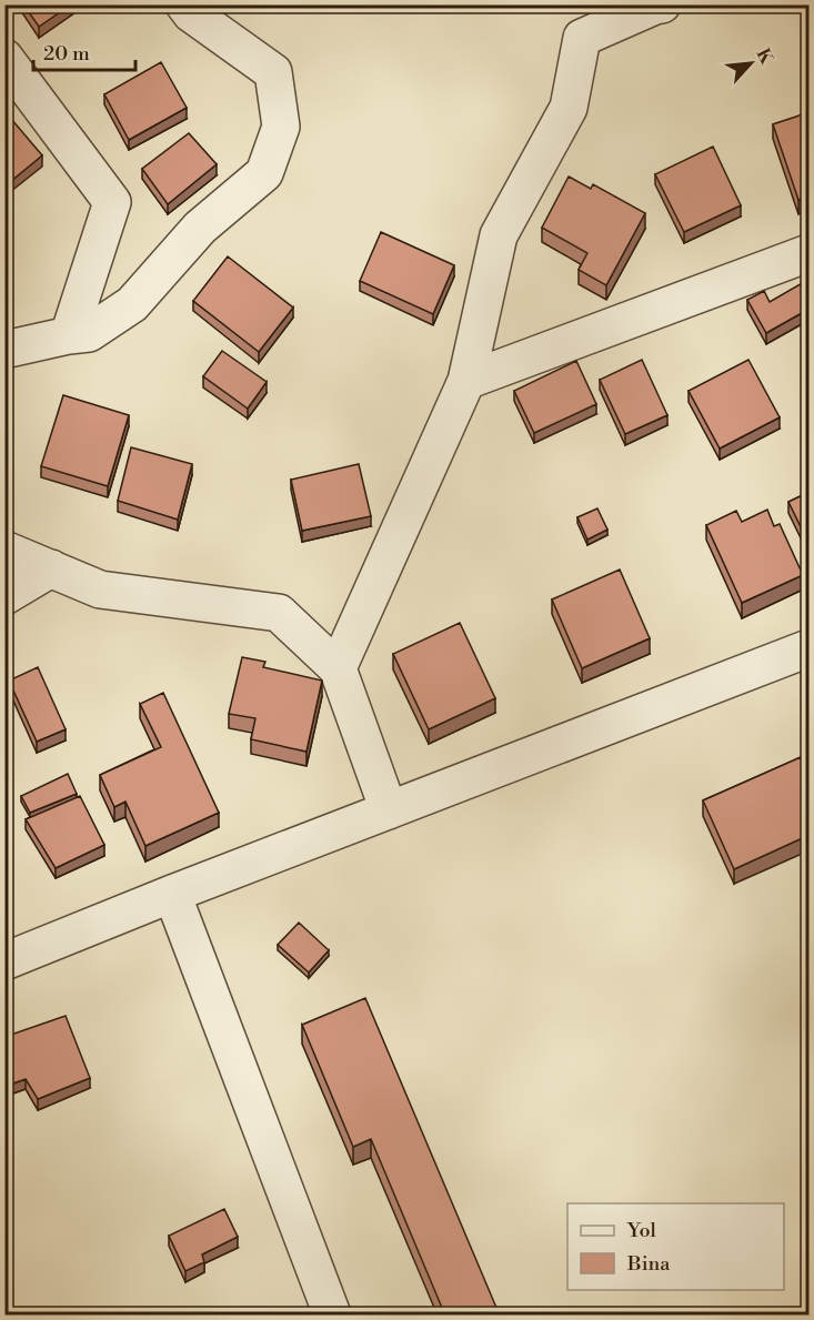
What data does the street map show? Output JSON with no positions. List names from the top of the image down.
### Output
{
  "legend": ["Yol", "Bina"],
  "scale_bar": "20 m",
  "north": "top right"
}
